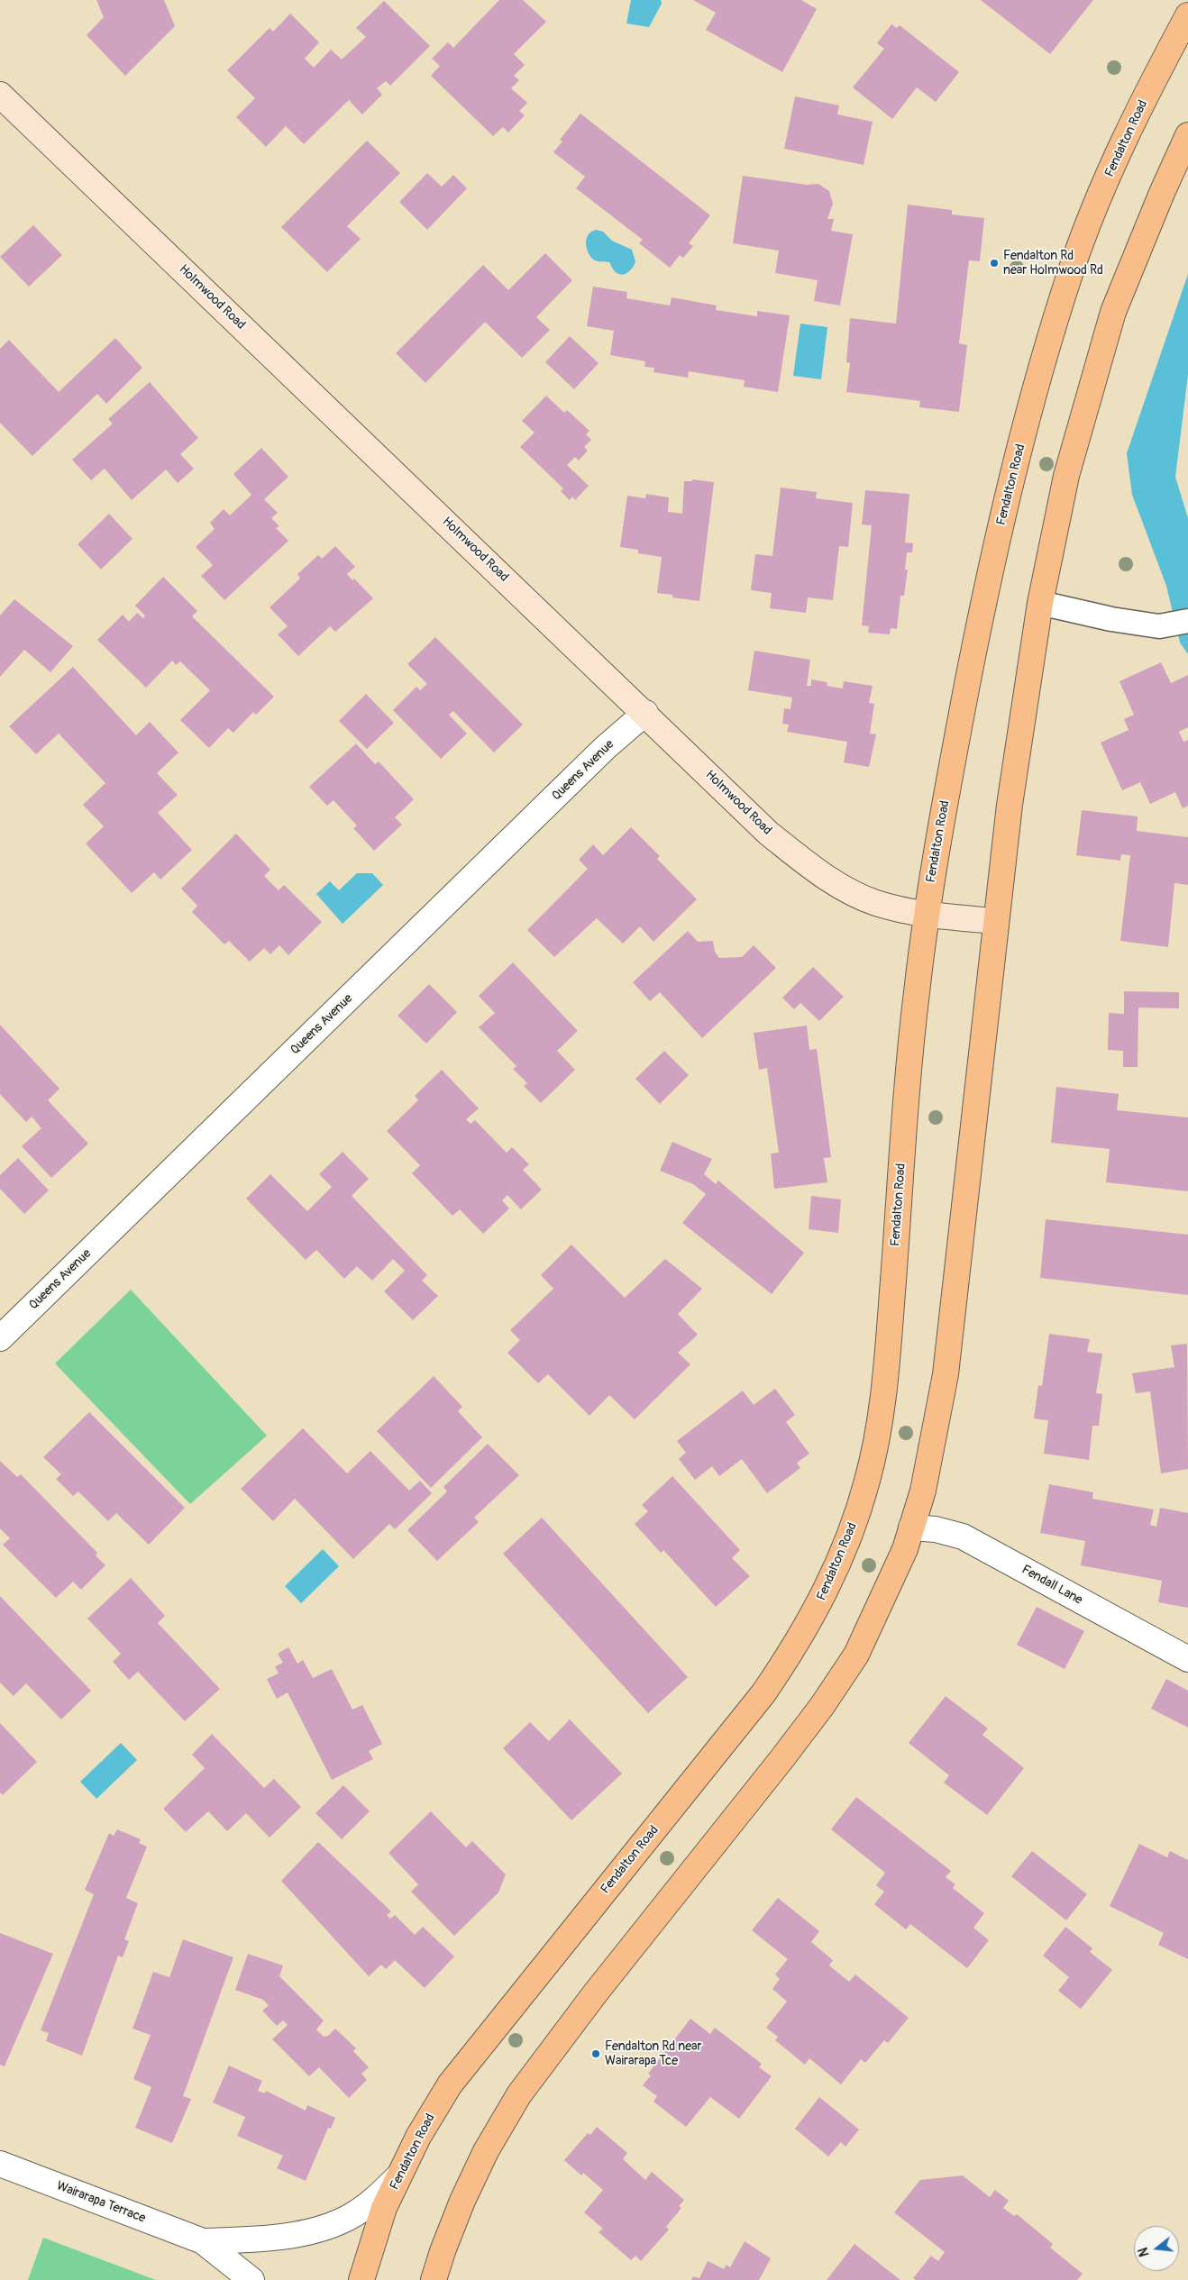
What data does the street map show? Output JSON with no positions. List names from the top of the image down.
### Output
{
  "streets": {
    "main road": ["Fendalton Road"],
    "street": [
      "Holmwood Road",
      "Queens Avenue",
      "Fendall Lane",
      "Wairarapa Terrace"
    ]
  },
  "crossings": [
    ["Fendalton Road", "Holmwood Road"],
    ["Fendalton Road", "Wairarapa Terrace"],
    ["Holmwood Road", "Queens Avenue"]
  ],
  "places": ["Fendalton Rd near Holmwood Rd", "Fendalton Rd near Wairarapa Tce"],
  "north": "left"
}
